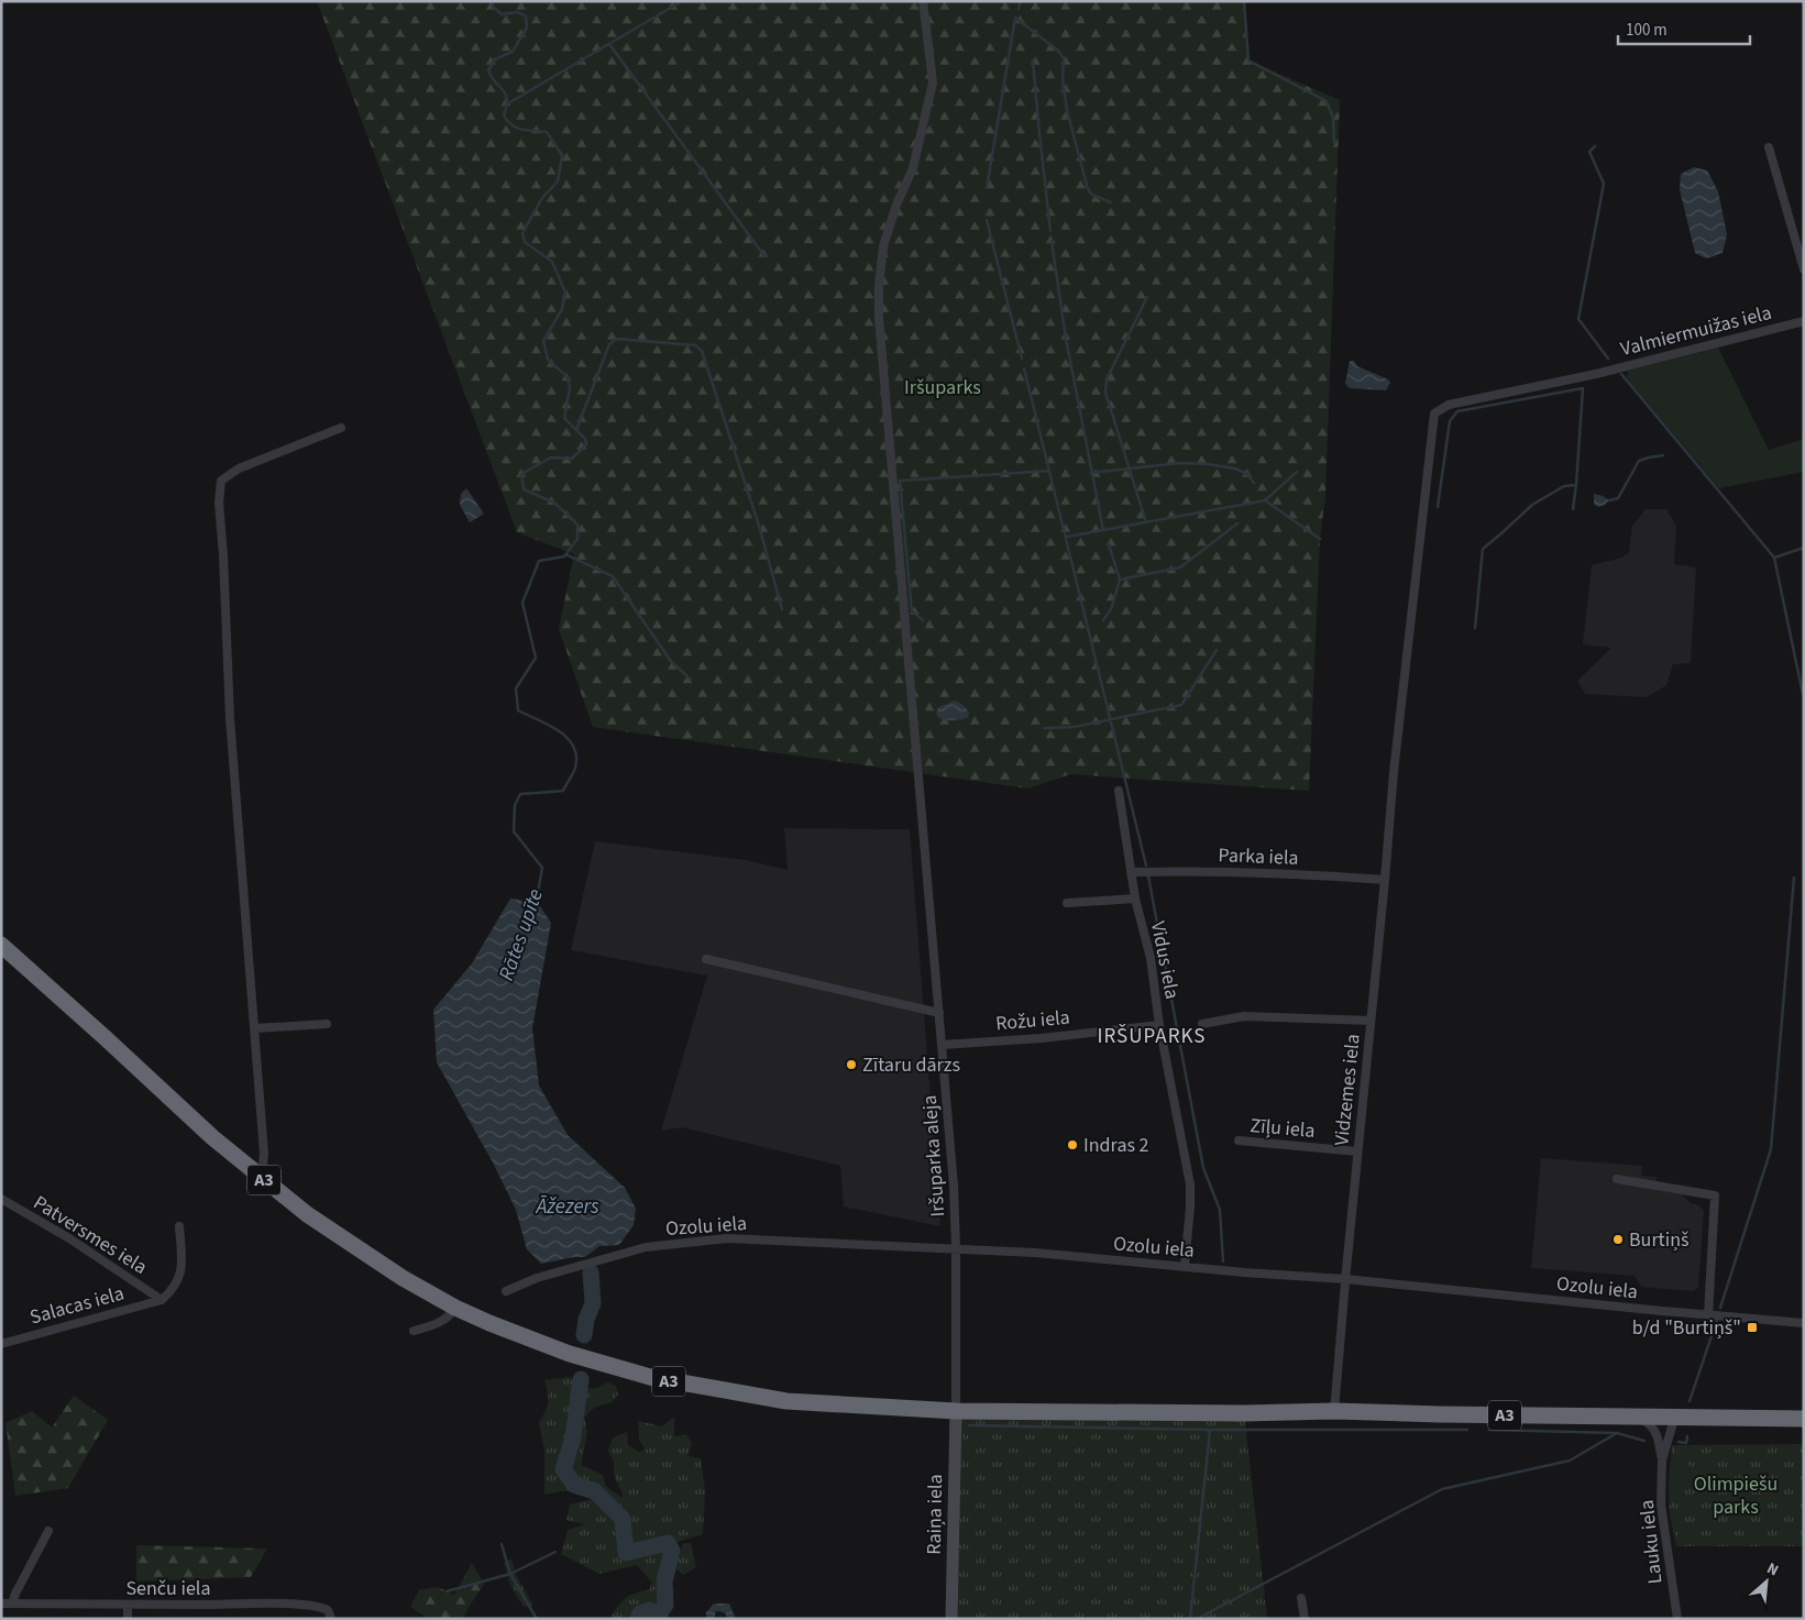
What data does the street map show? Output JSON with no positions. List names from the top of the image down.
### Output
{
  "streets": {
    "highway": ["A3"],
    "street": [
      "Valmiermuižas iela",
      "Parka iela",
      "Vidus iela",
      "Rožu iela",
      "Vidzemes iela",
      "Zīļu iela",
      "Iršuparka aleja",
      "Ozolu iela",
      "Patversmes iela",
      "Salacas iela",
      "Raiņa iela",
      "Lauku iela",
      "Senču iela"
    ]
  },
  "crossings": [
    ["Valmiermuižas iela", "Vidzemes iela"],
    ["Parka iela", "Vidus iela"],
    ["Parka iela", "Vidzemes iela"],
    ["Vidus iela", "Rožu iela"],
    ["Vidus iela", "Ozolu iela"],
    ["Rožu iela", "Iršuparka aleja"],
    ["Vidzemes iela", "Zīļu iela"],
    ["Vidzemes iela", "A3"],
    ["Vidzemes iela", "Ozolu iela"],
    ["Iršuparka aleja", "A3"],
    ["Iršuparka aleja", "Ozolu iela"],
    ["Iršuparka aleja", "Raiņa iela"],
    ["A3", "Raiņa iela"],
    ["Patversmes iela", "Salacas iela"]
  ],
  "districts": ["IRŠUPARKS"],
  "water": ["Rātes upīte", "Āžezers"],
  "parks": ["Iršuparks", "Olimpiešu parks"],
  "places": {
    "other": ["Zītaru dārzs", "Indras 2", "Burtiņš"],
    "transit": ["b/d \"Burtiņš\""]
  },
  "scale_bar": "100 m",
  "north": "top right"
}
